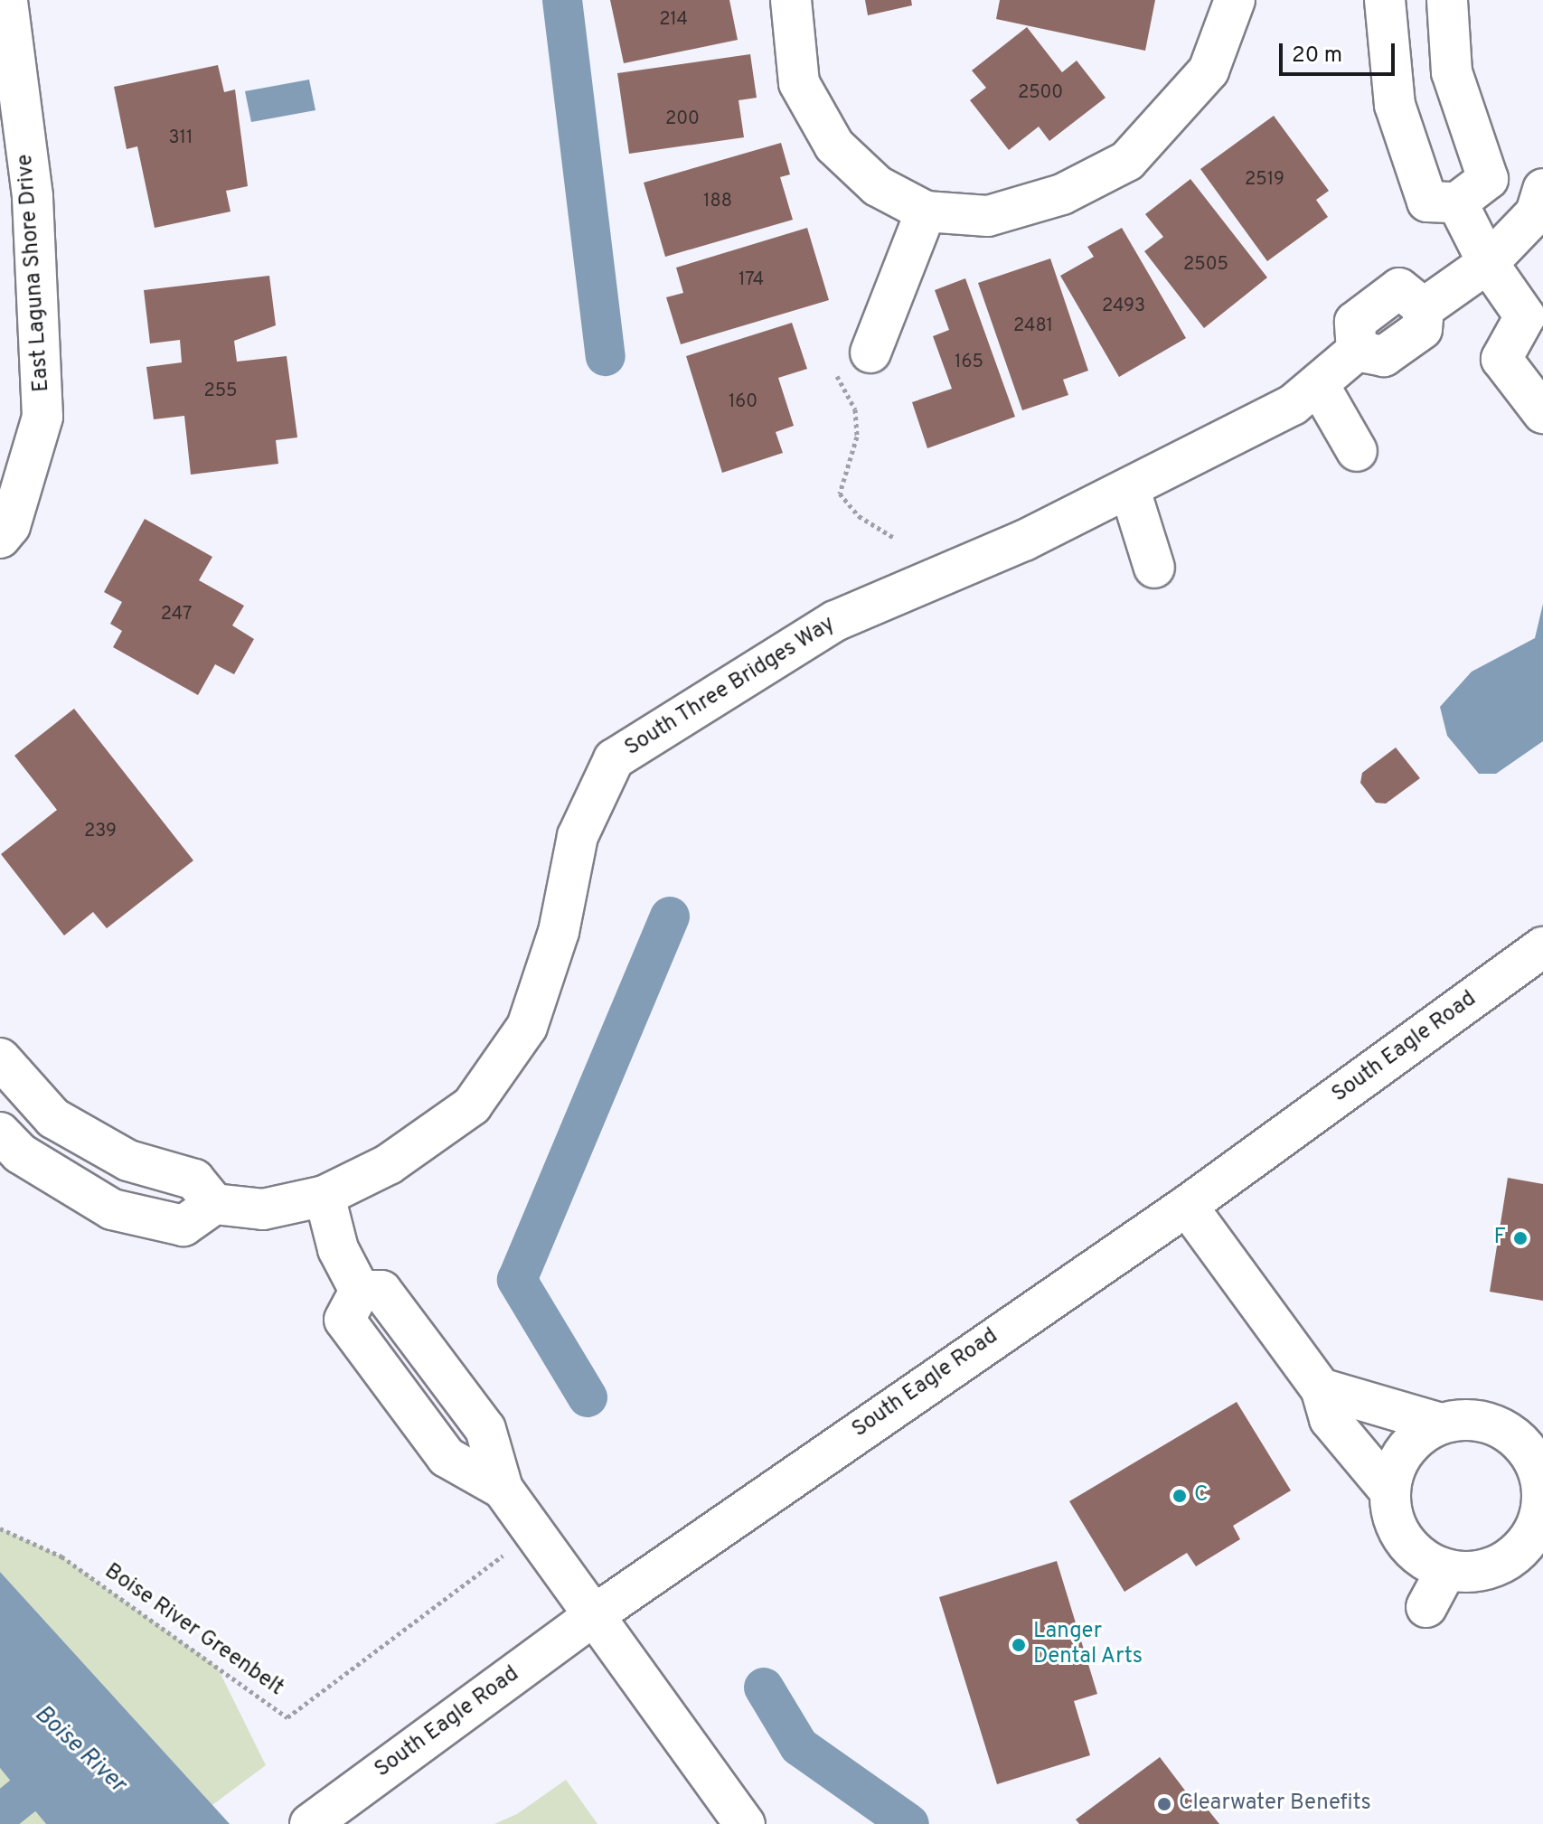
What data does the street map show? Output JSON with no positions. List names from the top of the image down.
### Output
{
  "streets": {
    "main road": ["East Laguna Shore Drive", "South Three Bridges Way", "South Eagle Road"],
    "path": ["Boise River Greenbelt"]
  },
  "water": ["Boise River"],
  "places": [
    "F",
    "C",
    "Langer Dental Arts",
    "Clearwater Benefits"
  ],
  "house_numbers": [
    "214",
    "2500",
    "200",
    "311",
    "2519",
    "188",
    "2505",
    "174",
    "2493",
    "2481",
    "165",
    "255",
    "160",
    "247",
    "239"
  ],
  "scale_bar": "20 m"
}
